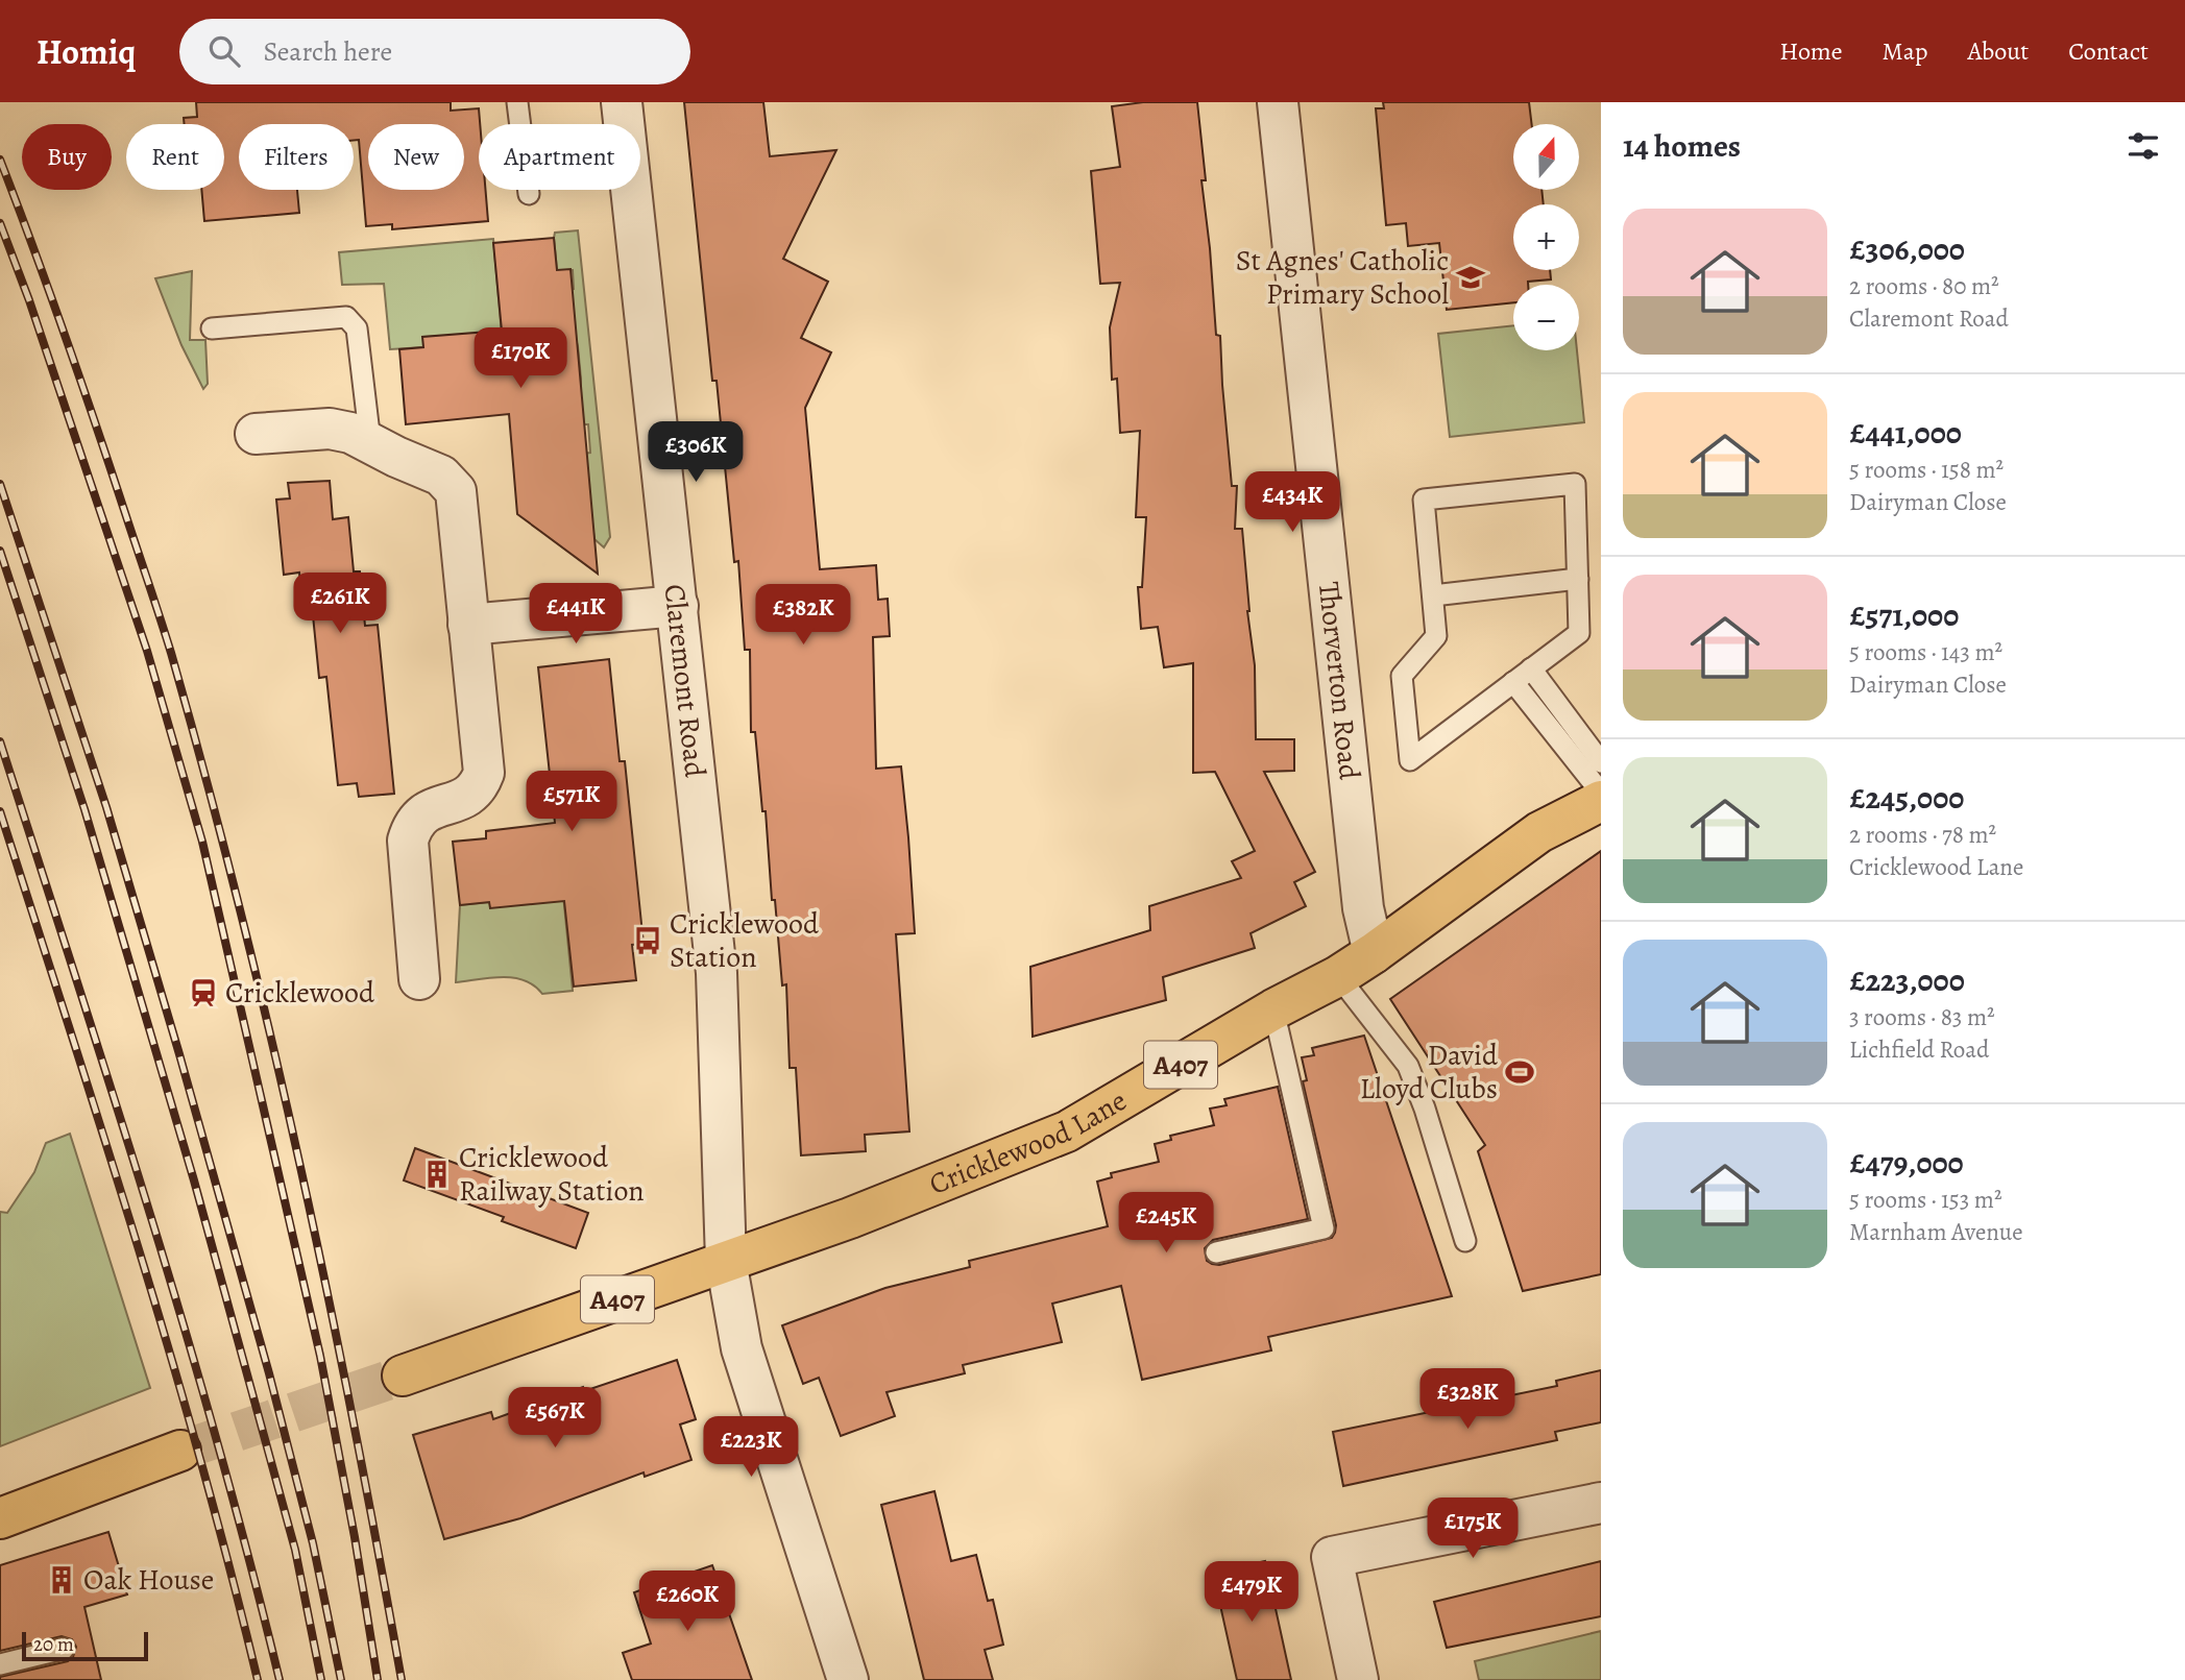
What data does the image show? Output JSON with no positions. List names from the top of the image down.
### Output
{
  "streets": {
    "main road": ["A407", "Cricklewood Lane"],
    "street": ["Claremont Road", "Thorverton Road"]
  },
  "crossings": [
    ["Claremont Road", "Cricklewood Lane"],
    ["Thorverton Road", "Cricklewood Lane"]
  ],
  "places": {
    "school or university": ["St Agnes' Catholic Primary School"],
    "bus stop": ["Cricklewood Station"],
    "station": ["Cricklewood"],
    "sports": ["David Lloyd Clubs"],
    "building": ["Cricklewood Railway Station", "Oak House"]
  },
  "scale_bar": "20 m",
  "north": "top",
  "page": {
    "header": "Homiq",
    "search": "Search here",
    "nav": [
      "Home",
      "Map",
      "About",
      "Contact"
    ],
    "heading": "14 homes",
    "map_buttons": ["+", "−"],
    "chip": [
      "Buy",
      "Rent",
      "Filters",
      "New",
      "Apartment"
    ],
    "list": [
      {
        "name": "£306,000",
        "note": "2 rooms · 80 m² · Claremont Road"
      },
      {
        "name": "£441,000",
        "note": "5 rooms · 158 m² · Dairyman Close"
      },
      {
        "name": "£571,000",
        "note": "5 rooms · 143 m² · Dairyman Close"
      },
      {
        "name": "£245,000",
        "note": "2 rooms · 78 m² · Cricklewood Lane"
      },
      {
        "name": "£223,000",
        "note": "3 rooms · 83 m² · Lichfield Road"
      },
      {
        "name": "£479,000",
        "note": "5 rooms · 153 m² · Marnham Avenue"
      }
    ],
    "price": [
      "£170K",
      "£306K",
      "£434K",
      "£261K",
      "£441K",
      "£382K",
      "£571K",
      "£245K",
      "£328K",
      "£567K",
      "£223K",
      "£175K",
      "£479K",
      "£260K"
    ],
    "scale": "20 m"
  }
}
